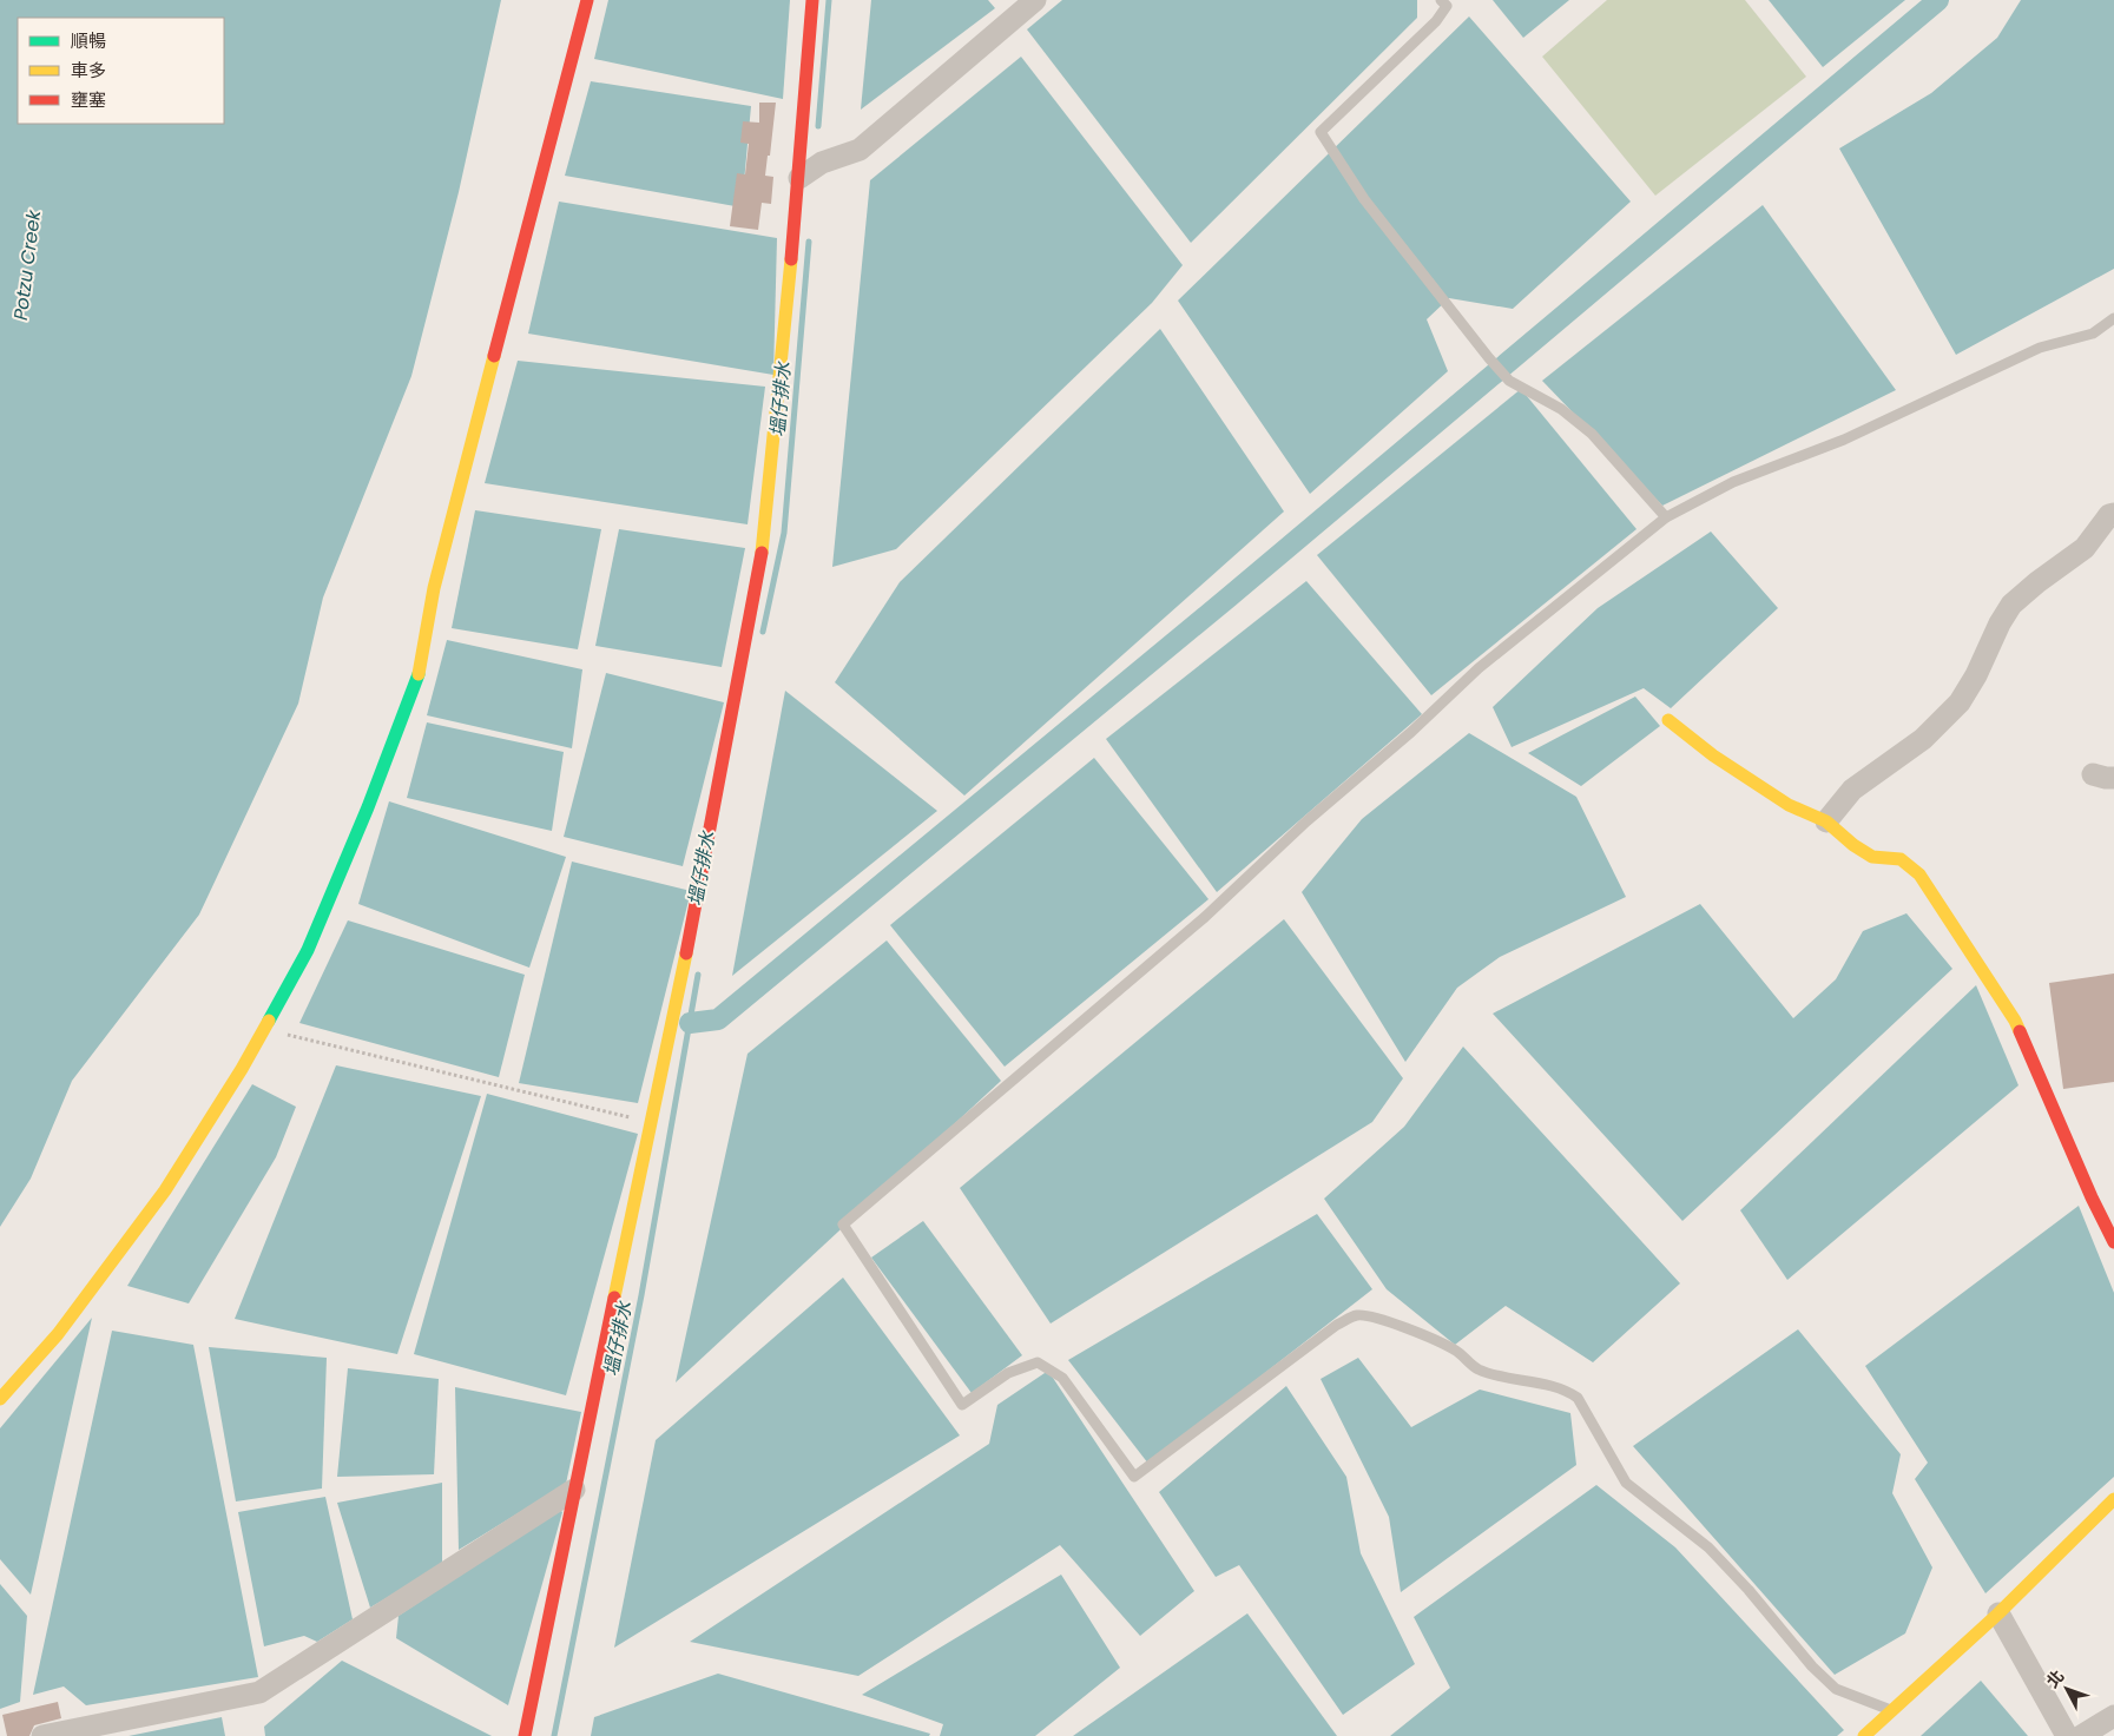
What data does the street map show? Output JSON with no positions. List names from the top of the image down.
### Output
{
  "water": ["Potzu Creek", "塭仔排水"],
  "legend": ["順暢", "車多", "壅塞"],
  "north": "top left"
}
